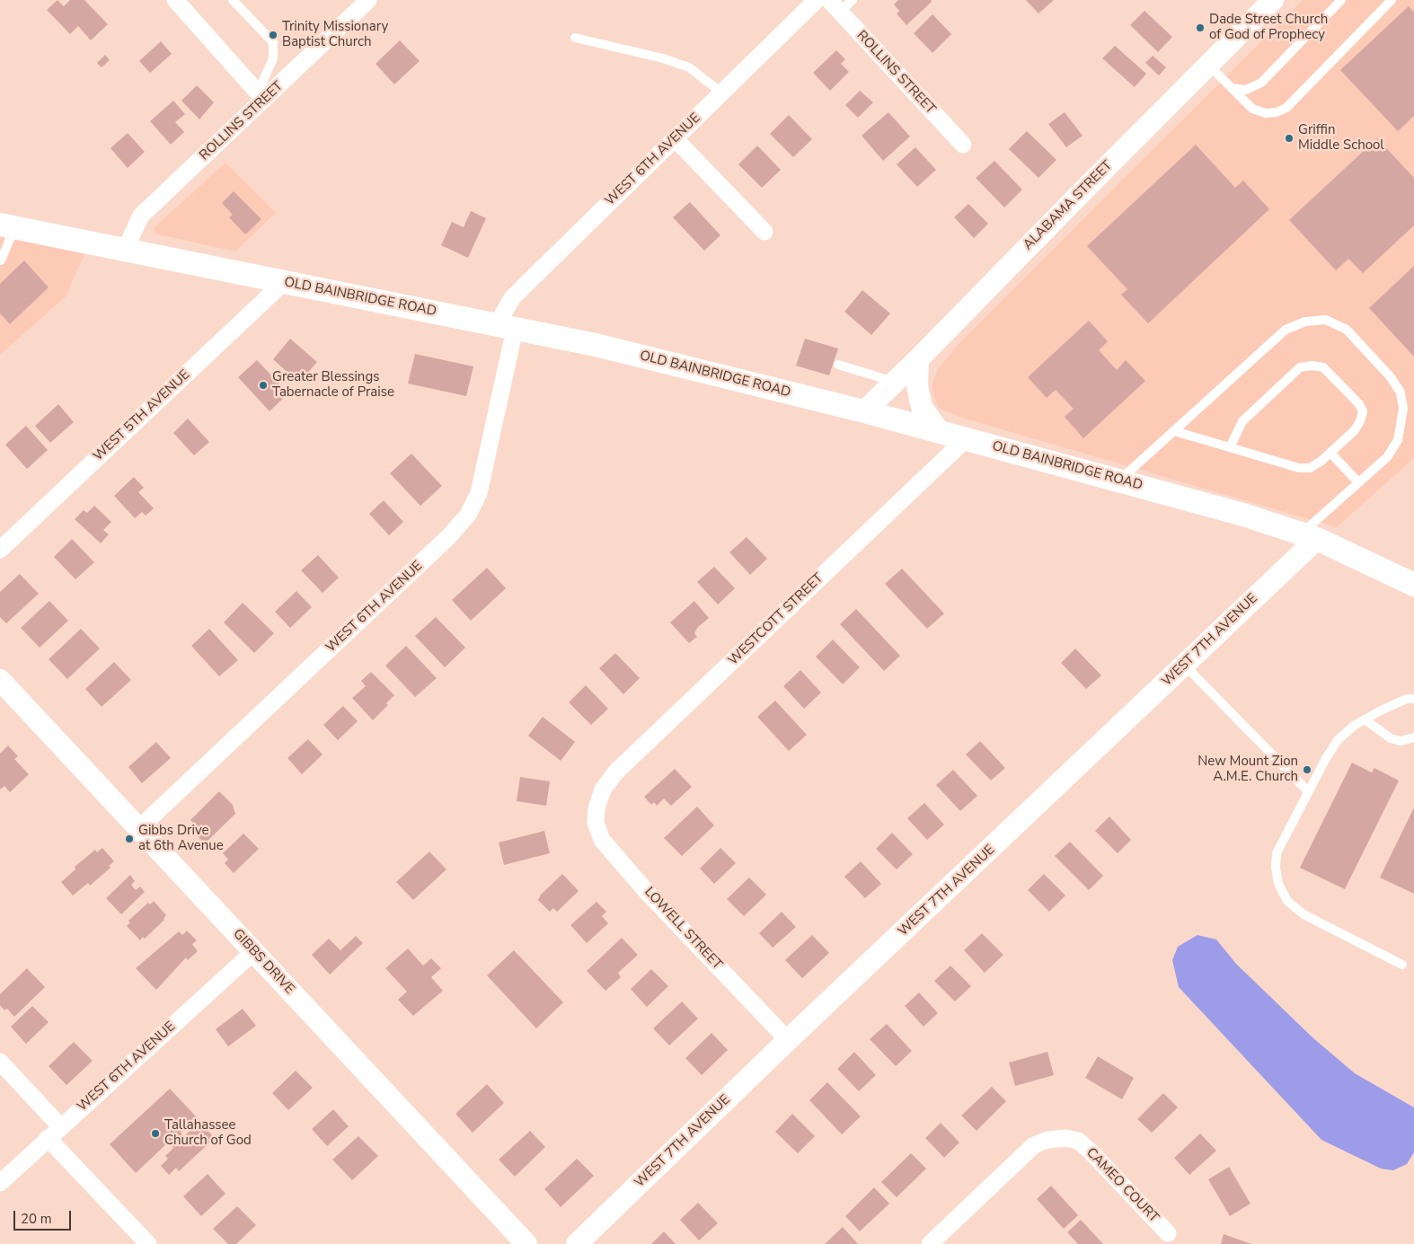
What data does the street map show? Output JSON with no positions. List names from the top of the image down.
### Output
{
  "streets": {
    "main road": ["OLD BAINBRIDGE ROAD"],
    "street": [
      "ROLLINS STREET",
      "WEST 6TH AVENUE",
      "ALABAMA STREET",
      "WEST 5TH AVENUE",
      "WESTCOTT STREET",
      "WEST 7TH AVENUE",
      "LOWELL STREET",
      "GIBBS DRIVE",
      "CAMEO COURT"
    ]
  },
  "crossings": [
    ["ROLLINS STREET", "OLD BAINBRIDGE ROAD"],
    ["WEST 6TH AVENUE", "OLD BAINBRIDGE ROAD"],
    ["WEST 6TH AVENUE", "GIBBS DRIVE"],
    ["ALABAMA STREET", "OLD BAINBRIDGE ROAD"],
    ["OLD BAINBRIDGE ROAD", "WEST 5TH AVENUE"],
    ["OLD BAINBRIDGE ROAD", "WESTCOTT STREET"],
    ["OLD BAINBRIDGE ROAD", "WEST 7TH AVENUE"],
    ["WESTCOTT STREET", "LOWELL STREET"],
    ["WEST 7TH AVENUE", "LOWELL STREET"]
  ],
  "places": [
    "Dade Street Church of God of Prophecy",
    "Trinity Missionary Baptist Church",
    "Griffin Middle School",
    "Greater Blessings Tabernacle of Praise",
    "New Mount Zion A.M.E. Church",
    "Gibbs Drive at 6th Avenue",
    "Tallahassee Church of God"
  ],
  "scale_bar": "20 m"
}
